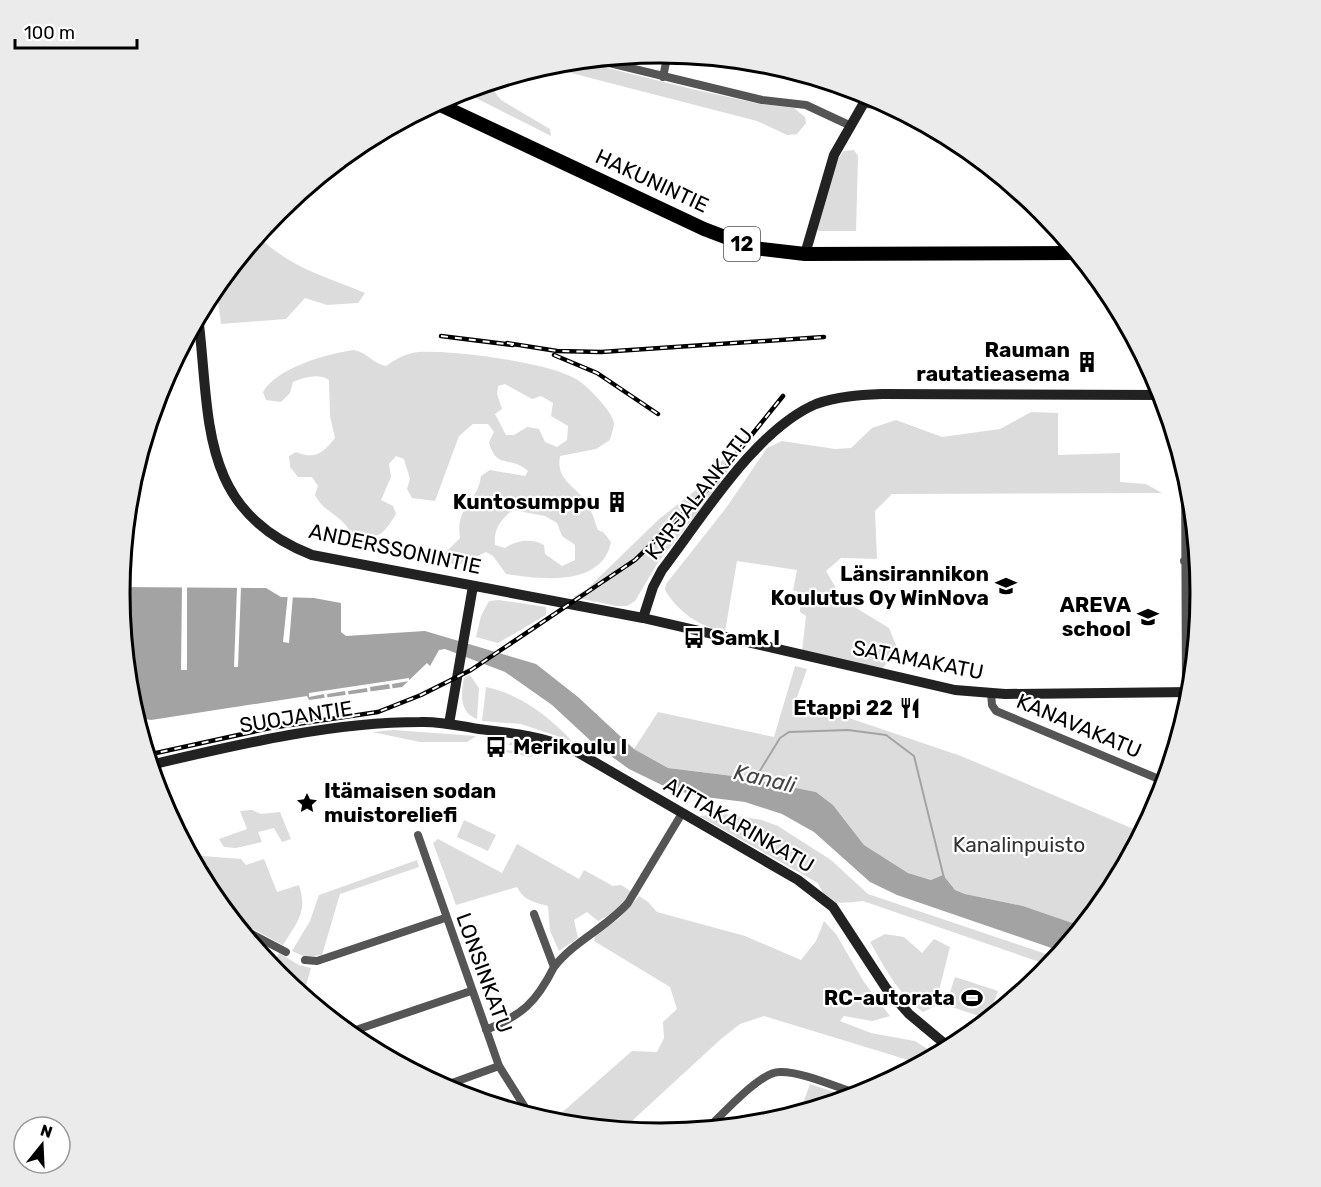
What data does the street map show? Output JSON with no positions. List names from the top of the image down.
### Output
{
  "streets": {
    "highway": ["HAKUNINTIE", "12"],
    "main road": [
      "KARJALANKATU",
      "ANDERSSONINTIE",
      "SATAMAKATU",
      "SUOJANTIE",
      "AITTAKARINKATU"
    ],
    "street": ["KANAVAKATU", "LONSINKATU"]
  },
  "crossings": [
    ["KARJALANKATU", "ANDERSSONINTIE"],
    ["KARJALANKATU", "SATAMAKATU"],
    ["ANDERSSONINTIE", "SATAMAKATU"],
    ["SATAMAKATU", "KANAVAKATU"],
    ["SUOJANTIE", "AITTAKARINKATU"]
  ],
  "water": ["Kanali"],
  "parks": ["Kanalinpuisto"],
  "places": {
    "building": ["Rauman rautatieasema", "Kuntosumppu"],
    "school or university": ["Länsirannikon Koulutus Oy WinNova", "AREVA school"],
    "bus stop": ["Samk I", "Merikoulu I"],
    "restaurant": ["Etappi 22"],
    "place": ["Itämaisen sodan muistoreliefi"],
    "sports": ["RC-autorata"]
  },
  "scale_bar": "100 m",
  "north": "top"
}
